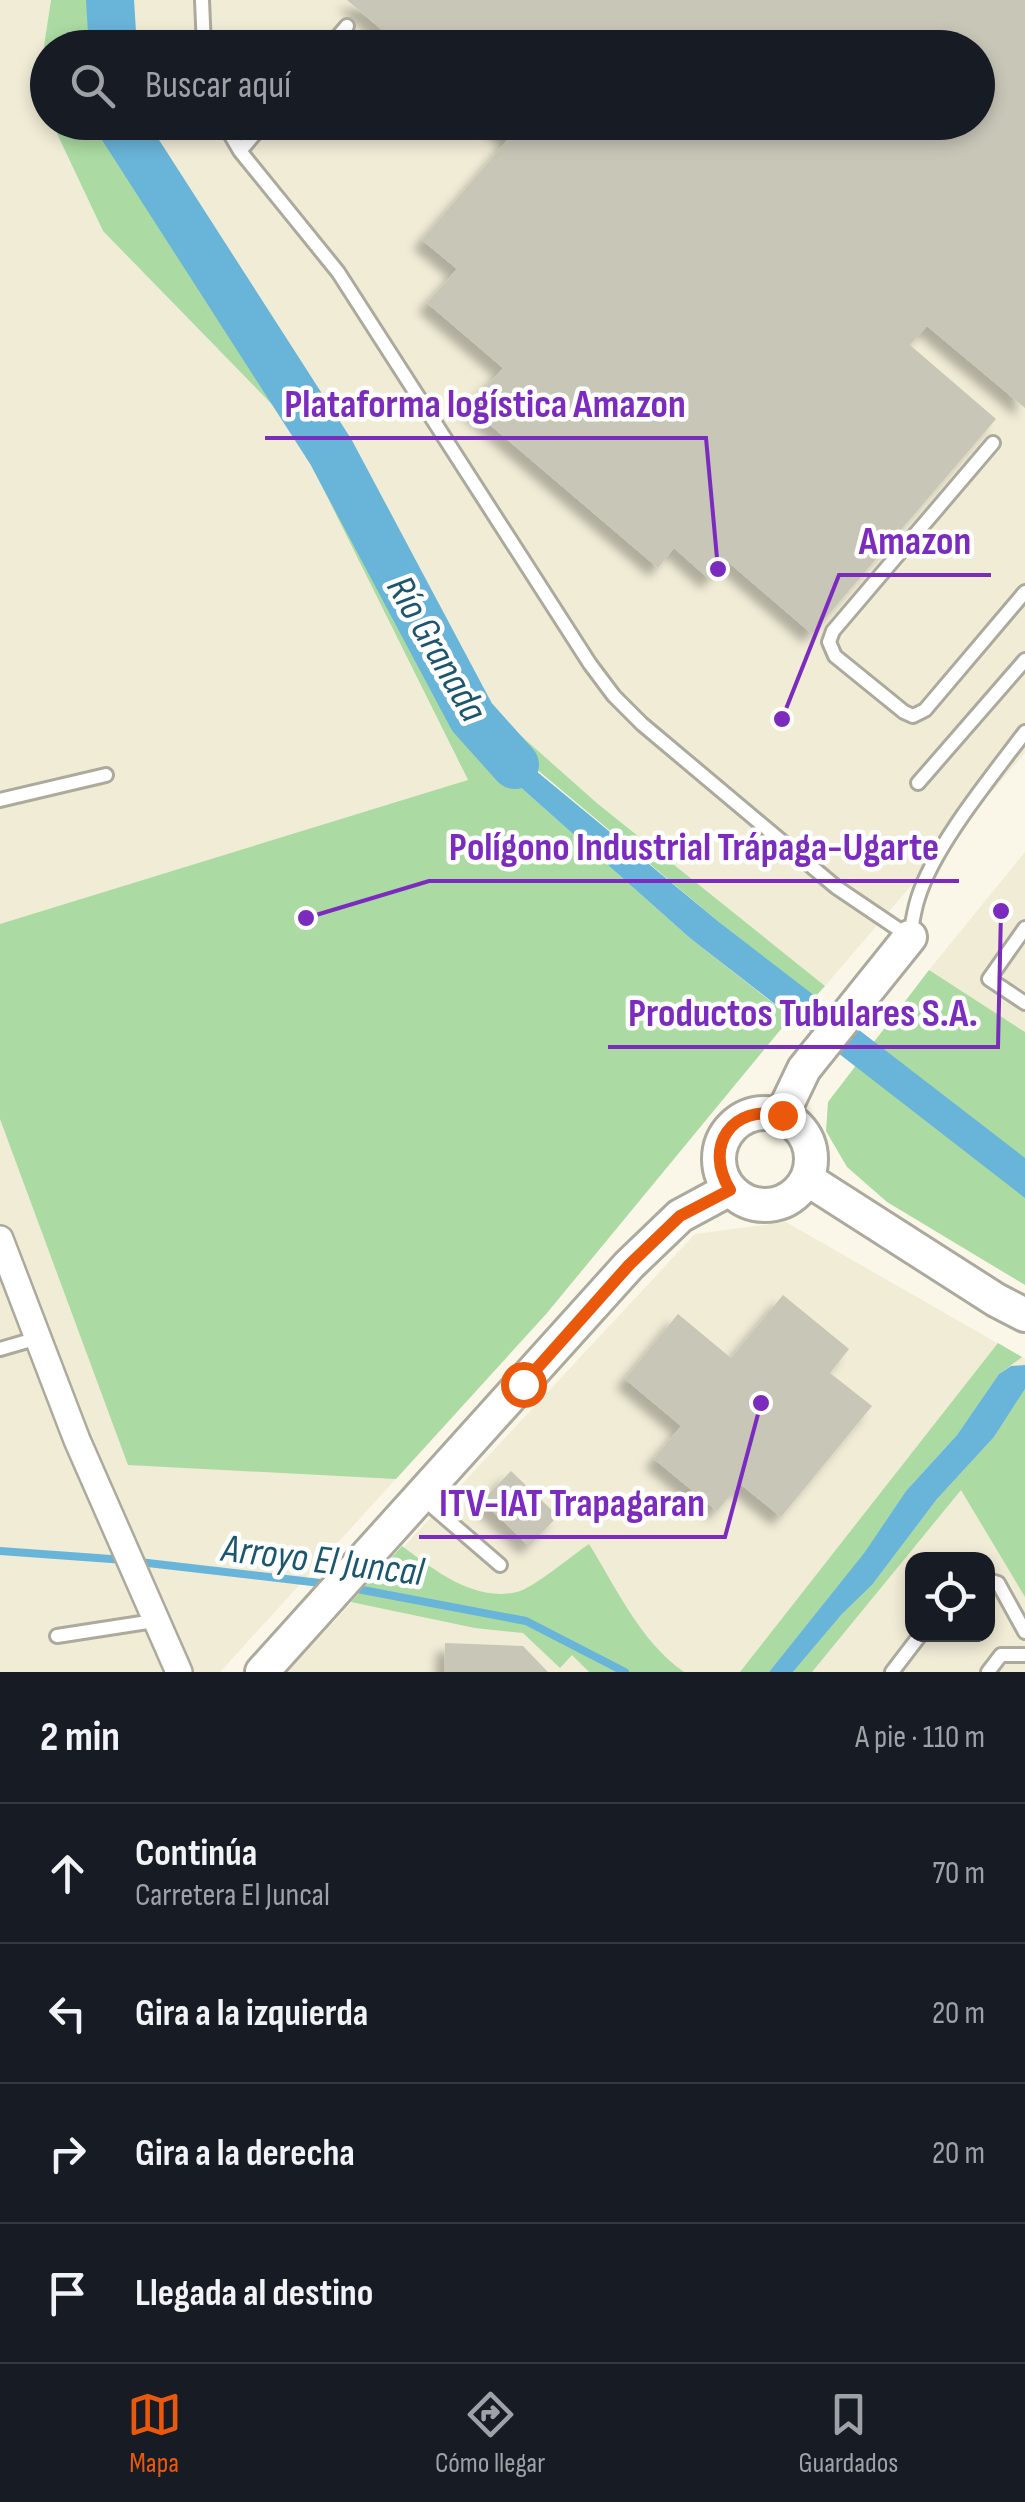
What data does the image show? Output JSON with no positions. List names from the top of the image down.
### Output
{
  "water": ["Río Granada", "Arroyo El Juncal"],
  "places": [
    "Plataforma logística Amazon",
    "Amazon",
    "Productos Tubulares S.A.",
    "Polígono Industrial Trápaga-Ugarte",
    "ITV-IAT Trapagaran"
  ],
  "page": {
    "search": "Buscar aquí",
    "heading": ["2 min", "A pie · 110 m"],
    "list": [
      ["Continúa", "Carretera El Juncal", "70 m"],
      ["Gira a la izquierda", "20 m"],
      ["Gira a la derecha", "20 m"],
      "Llegada al destino"
    ],
    "nav": ["Mapa", "Cómo llegar", "Guardados"]
  }
}
